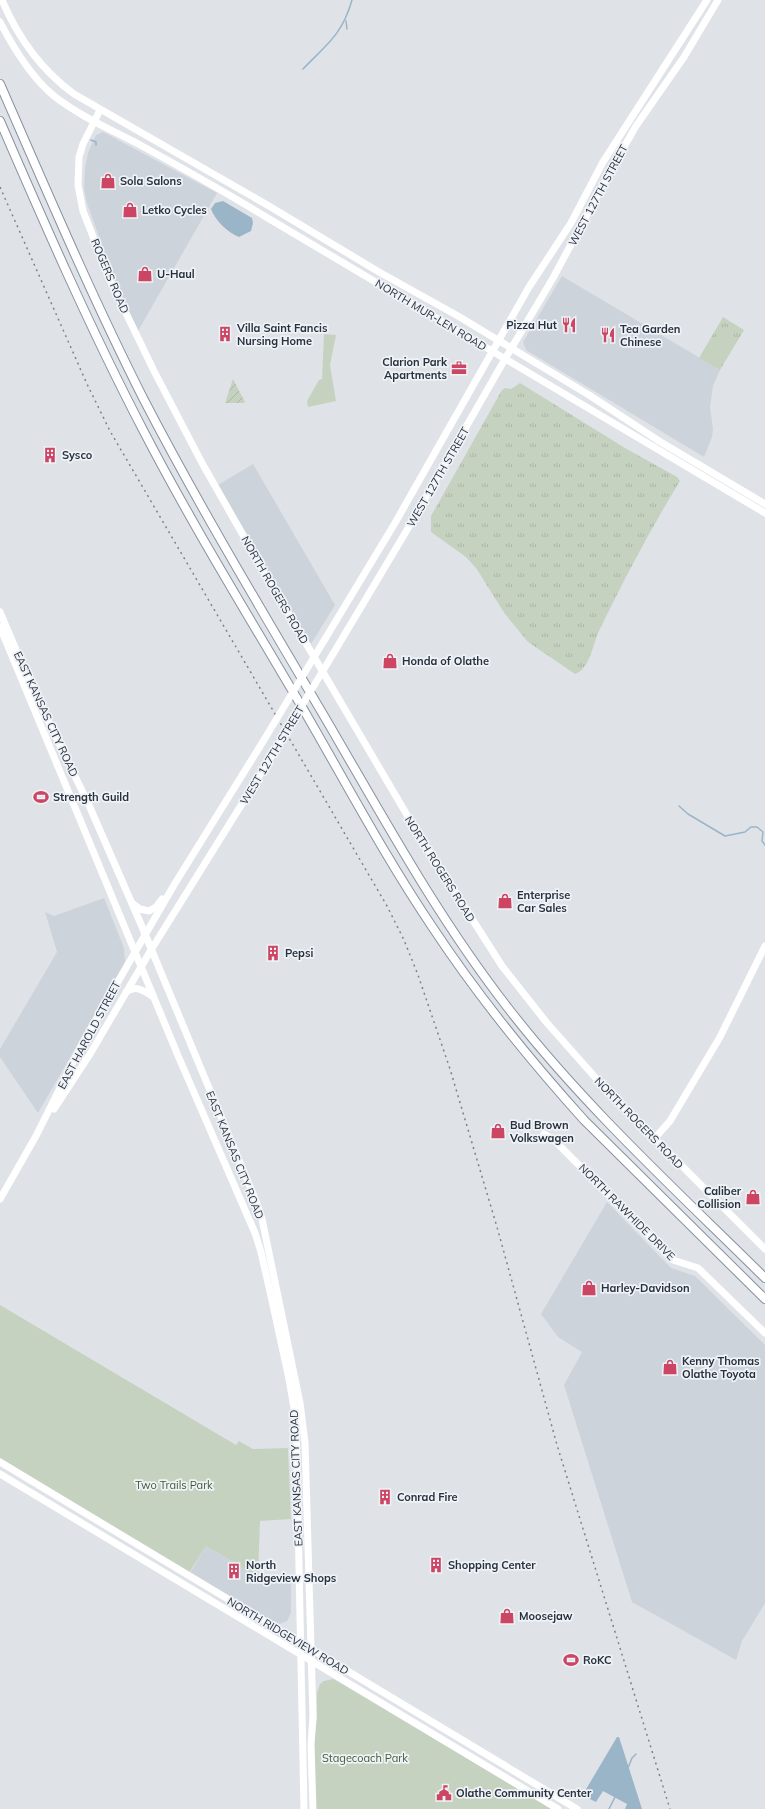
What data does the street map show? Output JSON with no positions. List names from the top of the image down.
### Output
{
  "streets": {
    "main road": [
      "WEST 127TH STREET",
      "ROGERS ROAD",
      "NORTH MUR-LEN ROAD",
      "NORTH ROGERS ROAD",
      "EAST KANSAS CITY ROAD",
      "EAST HAROLD STREET",
      "NORTH RAWHIDE DRIVE",
      "NORTH RIDGEVIEW ROAD"
    ]
  },
  "crossings": [
    ["WEST 127TH STREET", "NORTH MUR-LEN ROAD"],
    ["WEST 127TH STREET", "EAST KANSAS CITY ROAD"],
    ["WEST 127TH STREET", "EAST HAROLD STREET"],
    ["ROGERS ROAD", "NORTH MUR-LEN ROAD"],
    ["ROGERS ROAD", "NORTH ROGERS ROAD"],
    ["EAST KANSAS CITY ROAD", "EAST HAROLD STREET"],
    ["EAST KANSAS CITY ROAD", "NORTH RIDGEVIEW ROAD"]
  ],
  "parks": ["Two Trails Park", "Stagecoach Park"],
  "places": {
    "shop": [
      "Sola Salons",
      "Letko Cycles",
      "U-Haul",
      "Honda of Olathe",
      "Enterprise Car Sales",
      "Bud Brown Volkswagen",
      "Caliber Collision",
      "Harley-Davidson",
      "Kenny Thomas Olathe Toyota",
      "Moosejaw"
    ],
    "restaurant": ["Pizza Hut", "Tea Garden Chinese"],
    "building": [
      "Villa Saint Fancis Nursing Home",
      "Sysco",
      "Pepsi",
      "Conrad Fire",
      "Shopping Center",
      "North Ridgeview Shops"
    ],
    "office": ["Clarion Park Apartments"],
    "sports": ["Strength Guild", "RoKC"],
    "public building": ["Olathe Community Center"]
  }
}
